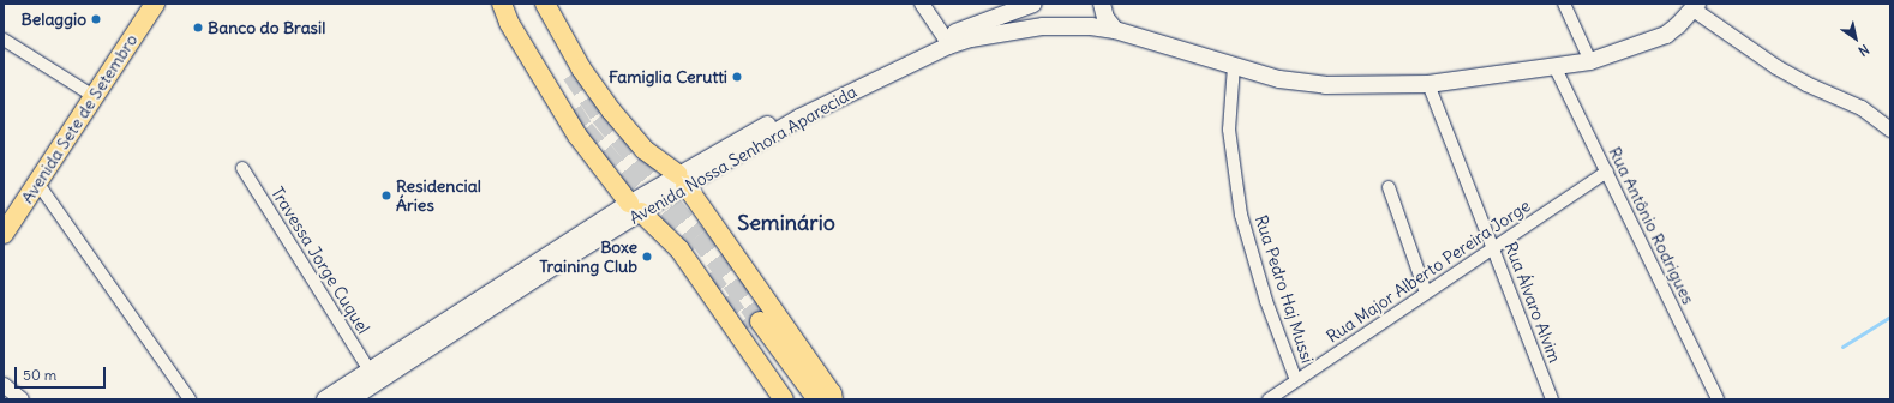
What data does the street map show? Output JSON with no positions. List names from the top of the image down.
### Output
{
  "streets": {
    "main road": ["Avenida Sete de Setembro", "Avenida Nossa Senhora Aparecida"],
    "street": [
      "Rua Antônio Rodrigues",
      "Travessa Jorge Cuquel",
      "Rua Major Alberto Pereira Jorge",
      "Rua Pedro Haj Mussi",
      "Rua Álvaro Alvim"
    ]
  },
  "crossings": [
    ["Avenida Nossa Senhora Aparecida", "Rua Antônio Rodrigues"],
    ["Avenida Nossa Senhora Aparecida", "Travessa Jorge Cuquel"],
    ["Avenida Nossa Senhora Aparecida", "Rua Pedro Haj Mussi"],
    ["Avenida Nossa Senhora Aparecida", "Rua Álvaro Alvim"],
    ["Rua Antônio Rodrigues", "Rua Major Alberto Pereira Jorge"],
    ["Rua Major Alberto Pereira Jorge", "Rua Pedro Haj Mussi"],
    ["Rua Major Alberto Pereira Jorge", "Rua Álvaro Alvim"]
  ],
  "districts": ["Seminário"],
  "places": [
    "Belaggio",
    "Banco do Brasil",
    "Famiglia Cerutti",
    "Residencial Áries",
    "Boxe Training Club"
  ],
  "scale_bar": "50 m",
  "north": "bottom right"
}
